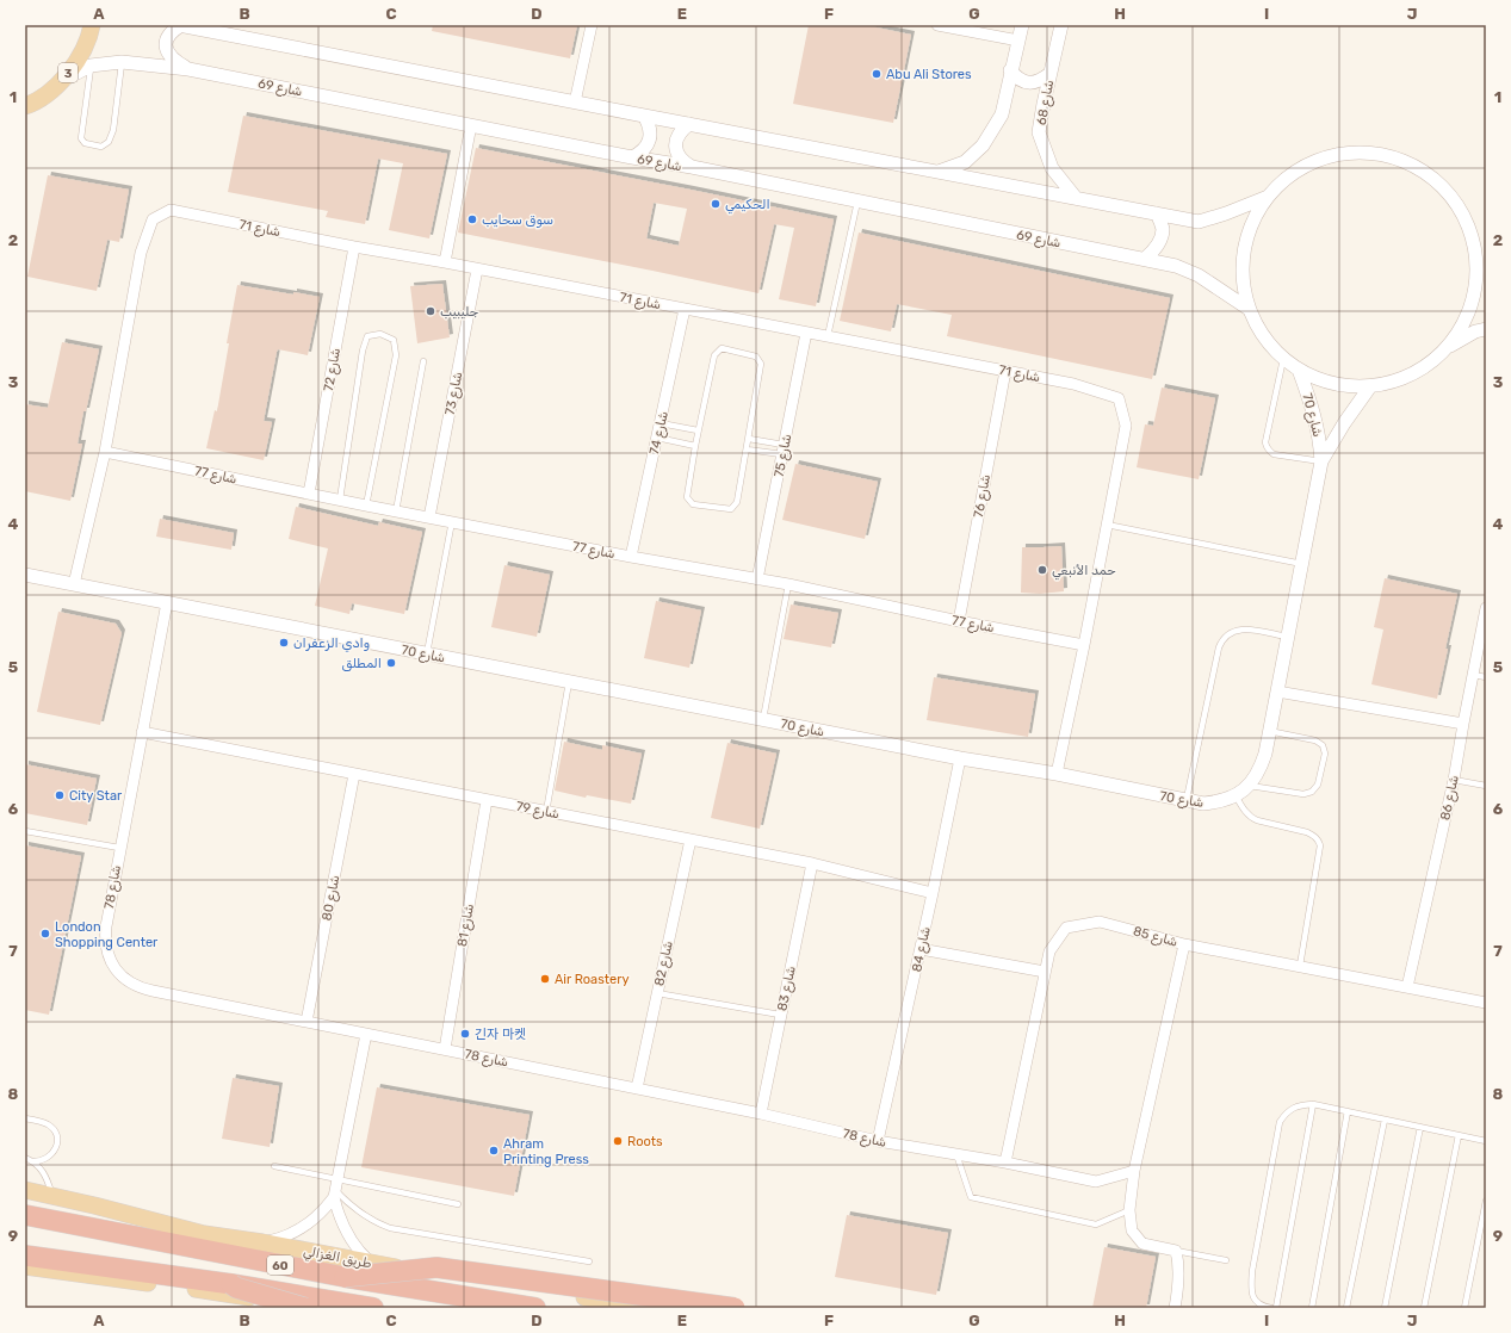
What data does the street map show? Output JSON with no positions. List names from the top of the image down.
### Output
{
  "streets": {
    "highway": ["طريق الغزالي", "60"],
    "main road": ["3"],
    "street": [
      "شارع 69",
      "شارع 68",
      "شارع 71",
      "شارع 72",
      "شارع 73",
      "شارع 70",
      "شارع 74",
      "شارع 75",
      "شارع 77",
      "شارع 76",
      "شارع 86",
      "شارع 79",
      "شارع 78",
      "شارع 80",
      "شارع 81",
      "شارع 85",
      "شارع 84",
      "شارع 82",
      "شارع 83"
    ]
  },
  "crossings": [
    ["3", "شارع 69"],
    ["شارع 71", "شارع 72"],
    ["شارع 71", "شارع 73"],
    ["شارع 71", "شارع 70"],
    ["شارع 71", "شارع 74"],
    ["شارع 71", "شارع 75"],
    ["شارع 71", "شارع 77"],
    ["شارع 71", "شارع 76"],
    ["شارع 72", "شارع 77"],
    ["شارع 73", "شارع 77"],
    ["شارع 70", "شارع 78"],
    ["شارع 70", "شارع 84"],
    ["شارع 74", "شارع 77"],
    ["شارع 75", "شارع 77"],
    ["شارع 77", "شارع 76"],
    ["شارع 86", "شارع 85"],
    ["شارع 79", "شارع 78"],
    ["شارع 79", "شارع 80"],
    ["شارع 79", "شارع 81"],
    ["شارع 79", "شارع 84"],
    ["شارع 79", "شارع 82"],
    ["شارع 79", "شارع 83"],
    ["شارع 78", "شارع 80"],
    ["شارع 78", "شارع 81"],
    ["شارع 78", "شارع 85"],
    ["شارع 78", "شارع 84"],
    ["شارع 78", "شارع 82"],
    ["شارع 78", "شارع 83"]
  ],
  "places": [
    "Abu Ali Stores",
    "الحكيمي",
    "سوق سحايب",
    "جليبيب",
    "حمد الأنبعي",
    "وادي الزعفران",
    "المطلق",
    "City Star",
    "London Shopping Center",
    "Air Roastery",
    "긴자 마켓",
    "Roots",
    "Ahram Printing Press"
  ],
  "grid": {
    "columns": [
      "A",
      "B",
      "C",
      "D",
      "E",
      "F",
      "G",
      "H",
      "I",
      "J"
    ],
    "rows": [
      "1",
      "2",
      "3",
      "4",
      "5",
      "6",
      "7",
      "8",
      "9"
    ]
  }
}
